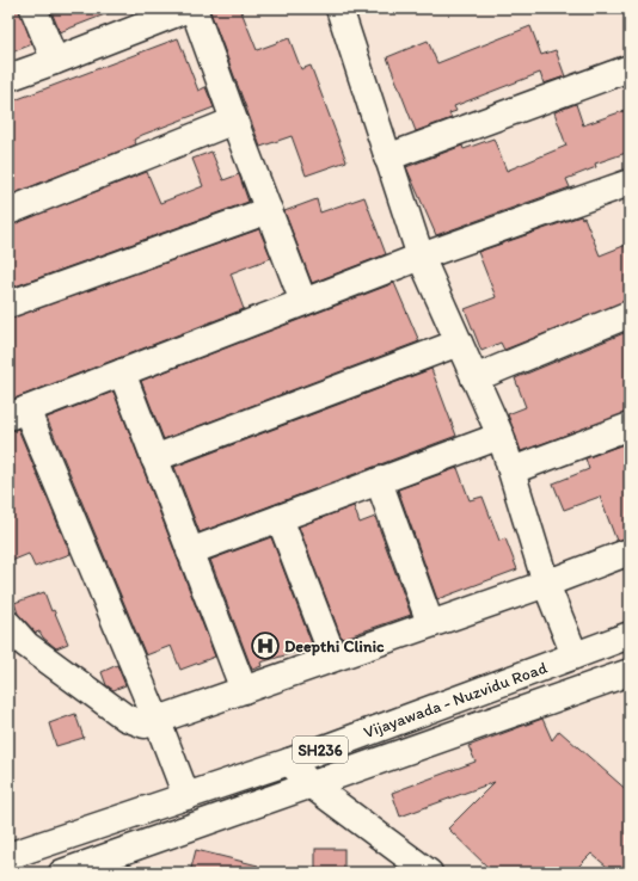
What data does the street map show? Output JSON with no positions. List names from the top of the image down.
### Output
{
  "streets": {
    "street": ["Vijayawada - Nuzvidu Road", "SH236"]
  },
  "places": {
    "hospital": ["Deepthi Clinic"]
  }
}
